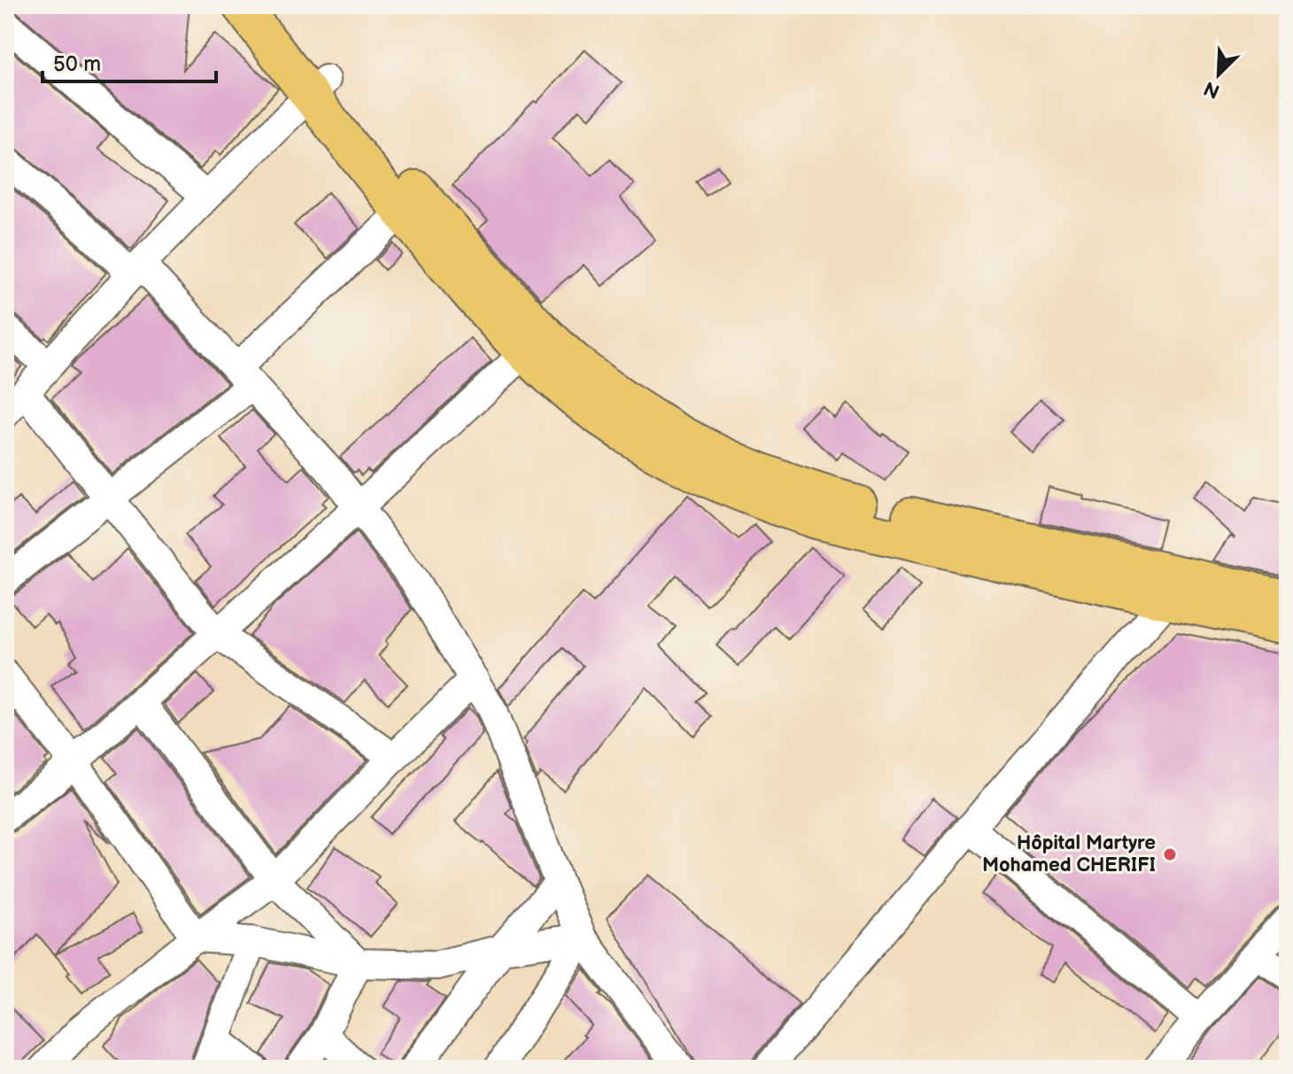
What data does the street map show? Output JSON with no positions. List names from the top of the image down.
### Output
{
  "places": ["Hôpital Martyre Mohamed CHERIFI"],
  "scale_bar": "50 m",
  "north": "bottom left"
}
